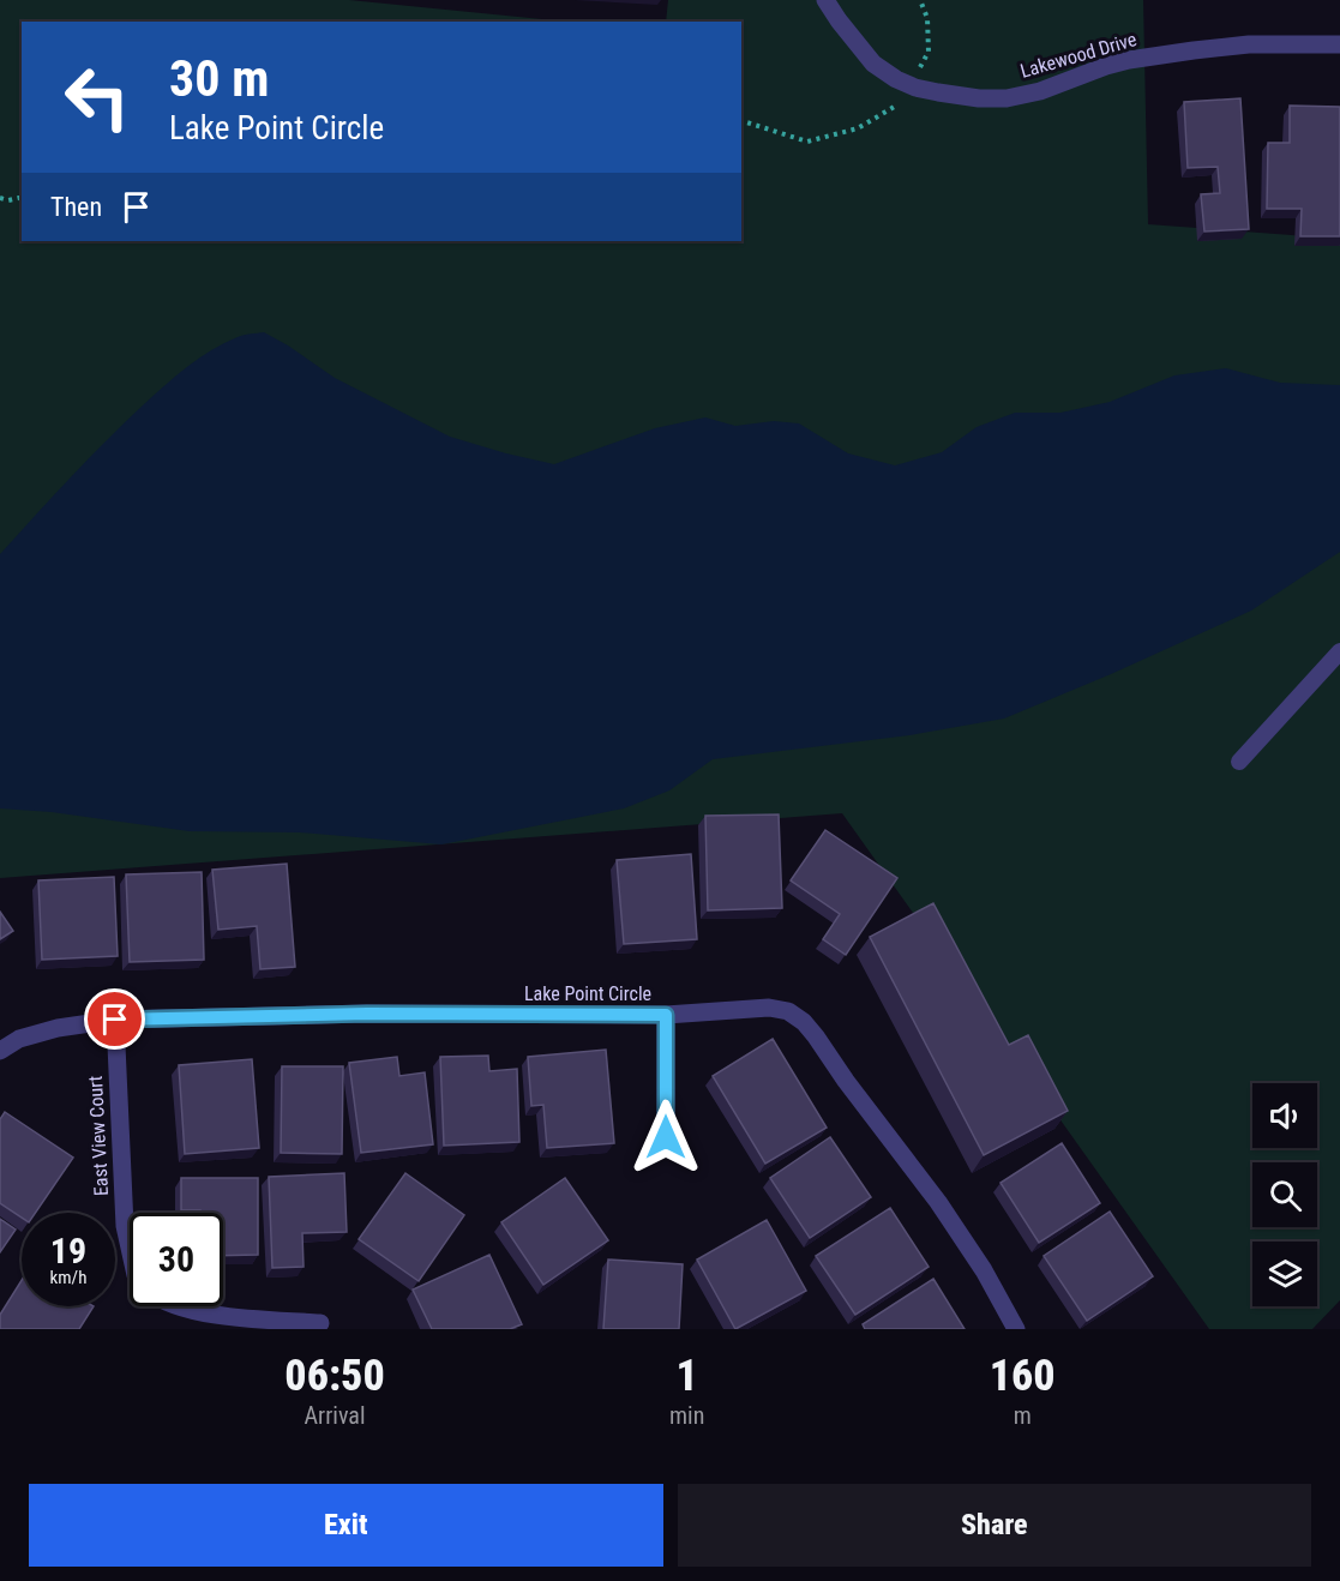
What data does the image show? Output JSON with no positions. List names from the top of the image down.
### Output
{
  "streets": {
    "street": ["Lakewood Drive", "Lake Point Circle", "East View Court"]
  },
  "crossings": [
    ["Lake Point Circle", "East View Court"]
  ],
  "page": {
    "turn": ["30 m", "Lake Point Circle"],
    "then": "Then",
    "speed": "19 km/h",
    "limit": "30",
    "eta": [
      "06:50",
      "Arrival",
      "1",
      "min",
      "160",
      "m"
    ],
    "buttons": ["Exit", "Share"]
  }
}
